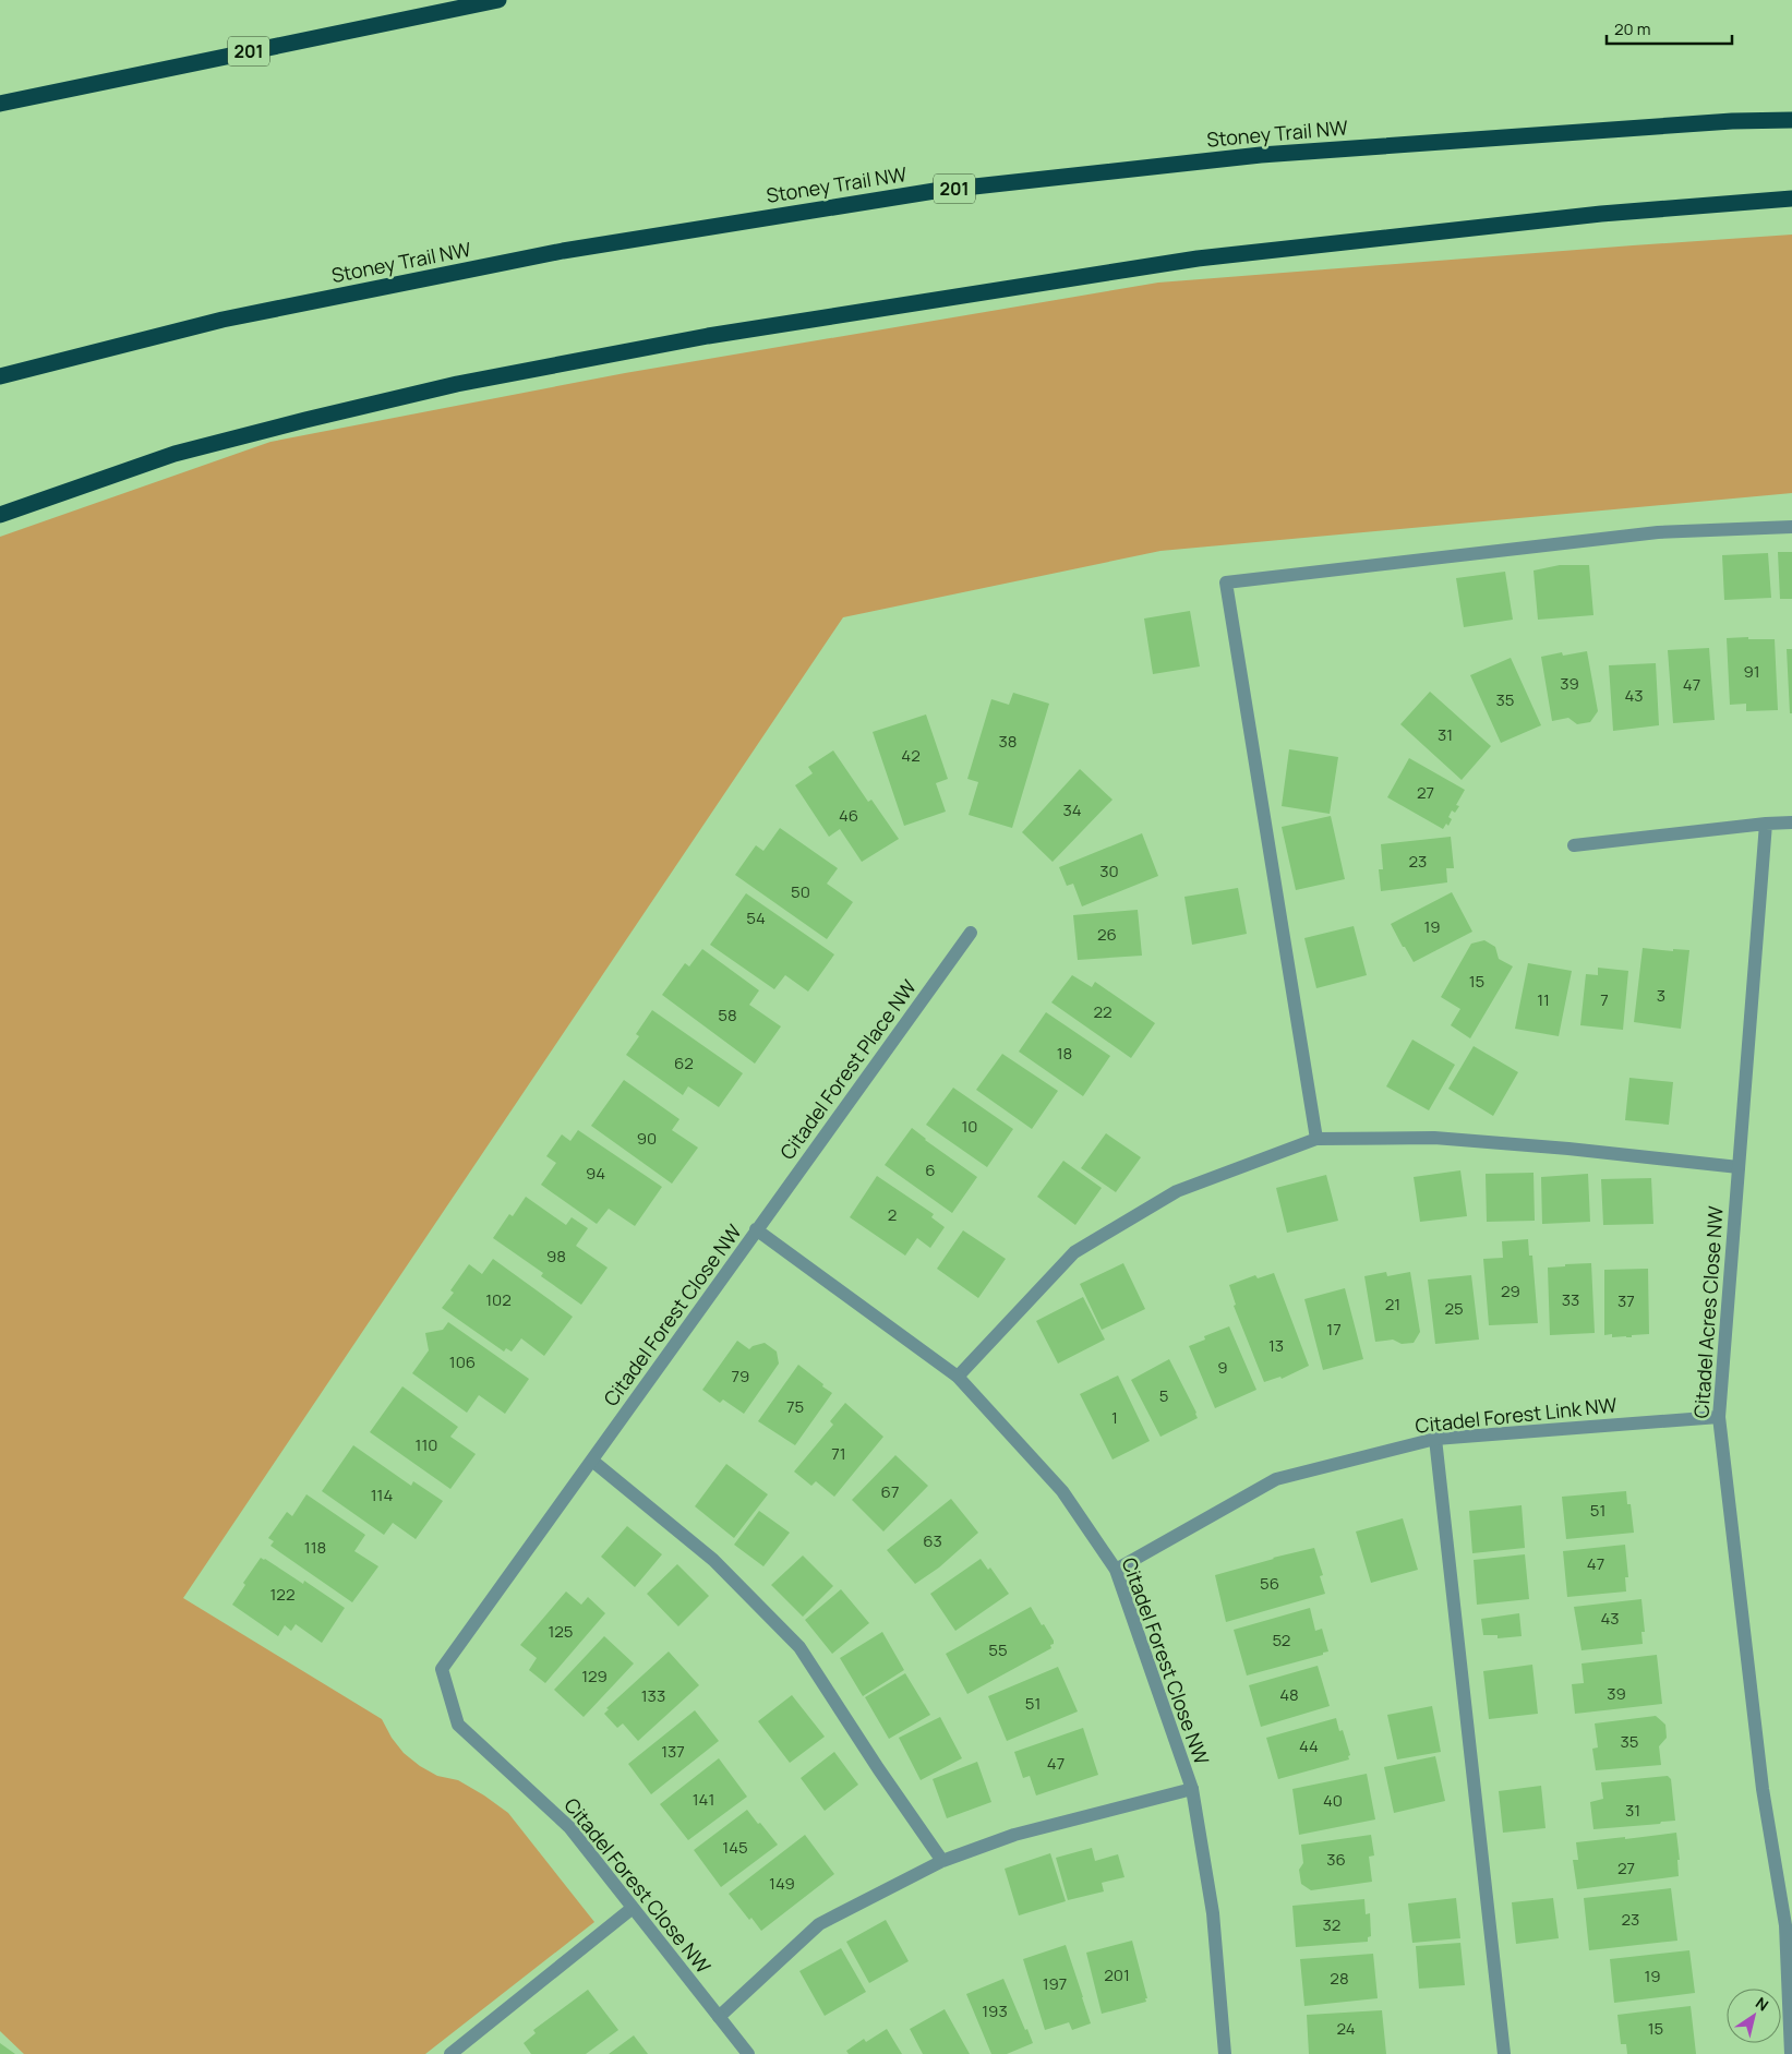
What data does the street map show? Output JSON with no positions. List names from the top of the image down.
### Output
{
  "streets": {
    "highway": ["201", "Stoney Trail NW"],
    "street": [
      "Citadel Forest Place NW",
      "Citadel Acres Close NW",
      "Citadel Forest Close NW",
      "Citadel Forest Link NW"
    ]
  },
  "crossings": [
    ["Citadel Forest Place NW", "Citadel Forest Close NW"],
    ["Citadel Acres Close NW", "Citadel Forest Link NW"],
    ["Citadel Forest Close NW", "Citadel Forest Link NW"]
  ],
  "house_numbers": [
    "91",
    "39",
    "47",
    "43",
    "35",
    "31",
    "38",
    "42",
    "27",
    "34",
    "46",
    "23",
    "30",
    "50",
    "54",
    "19",
    "26",
    "15",
    "3",
    "11",
    "7",
    "22",
    "58",
    "18",
    "62",
    "10",
    "90",
    "6",
    "94",
    "2",
    "98",
    "29",
    "102",
    "33",
    "37",
    "21",
    "25",
    "17",
    "13",
    "106",
    "9",
    "79",
    "5",
    "75",
    "1",
    "110",
    "71",
    "67",
    "114",
    "51",
    "63",
    "118",
    "47",
    "56",
    "122",
    "43",
    "125",
    "52",
    "55",
    "129",
    "39",
    "48",
    "133",
    "51",
    "35",
    "44",
    "137",
    "47",
    "141",
    "40",
    "31",
    "145",
    "36",
    "27",
    "149",
    "23",
    "32",
    "201",
    "19",
    "28",
    "197",
    "193",
    "24",
    "15"
  ],
  "scale_bar": "20 m",
  "north": "top right"
}
